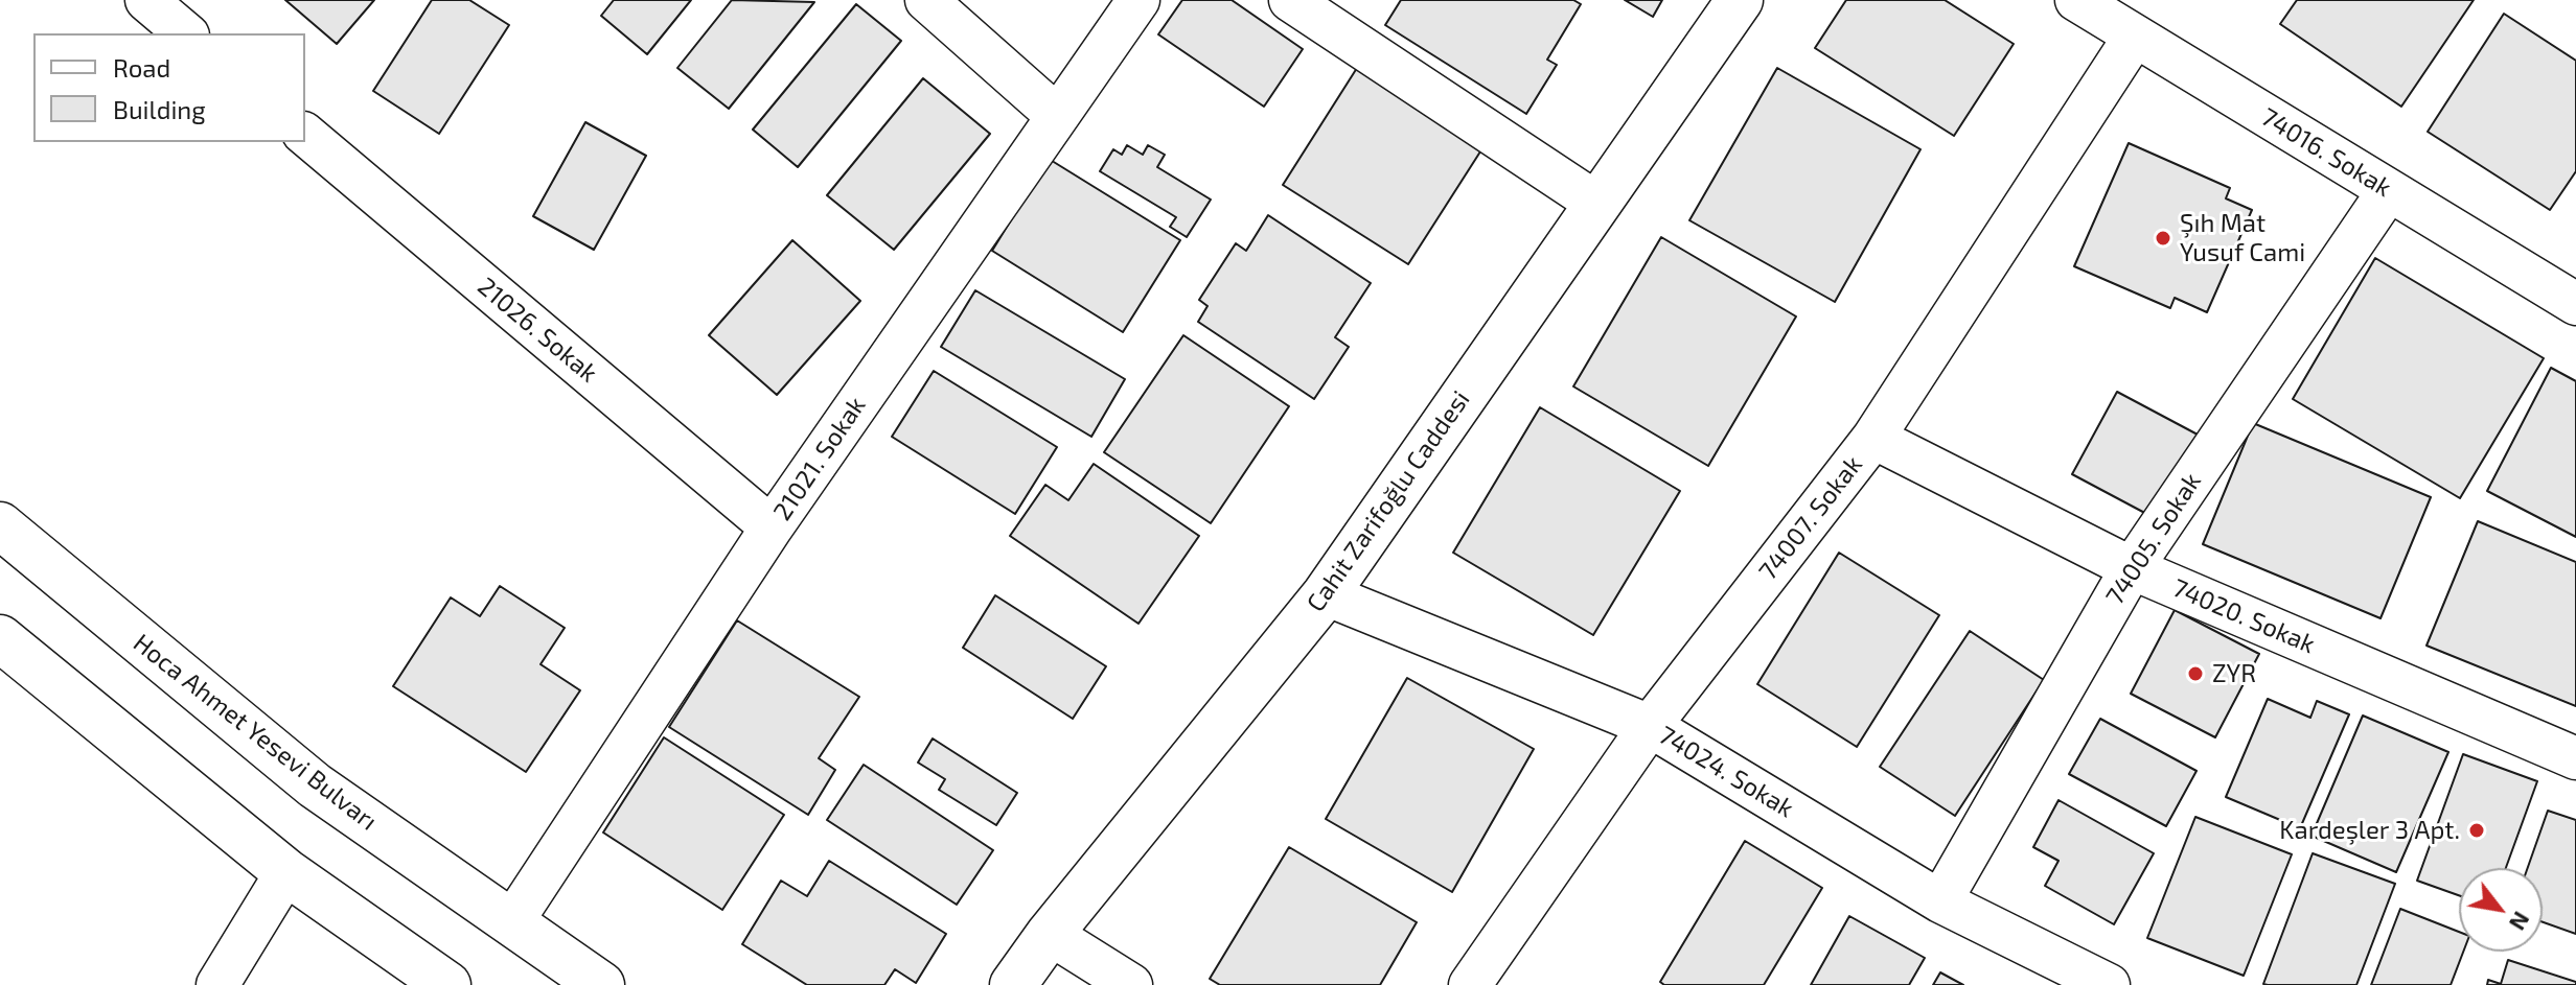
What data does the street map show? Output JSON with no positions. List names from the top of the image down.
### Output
{
  "streets": {
    "main road": ["Cahit Zarifoğlu Caddesi", "Hoca Ahmet Yesevi Bulvarı"],
    "street": [
      "74016. Sokak",
      "21026. Sokak",
      "21021. Sokak",
      "74007. Sokak",
      "74005. Sokak",
      "74020. Sokak",
      "74024. Sokak"
    ]
  },
  "crossings": [
    ["74016. Sokak", "74007. Sokak"],
    ["74016. Sokak", "74005. Sokak"],
    ["21026. Sokak", "21021. Sokak"],
    ["21021. Sokak", "Hoca Ahmet Yesevi Bulvarı"],
    ["Cahit Zarifoğlu Caddesi", "74024. Sokak"],
    ["74007. Sokak", "74020. Sokak"],
    ["74007. Sokak", "74024. Sokak"],
    ["74005. Sokak", "74020. Sokak"],
    ["74005. Sokak", "74024. Sokak"]
  ],
  "places": ["Şıh Mat Yusuf Cami", "ZYR", "Kardeşler 3 Apt."],
  "legend": ["Road", "Building"],
  "north": "bottom right"
}
